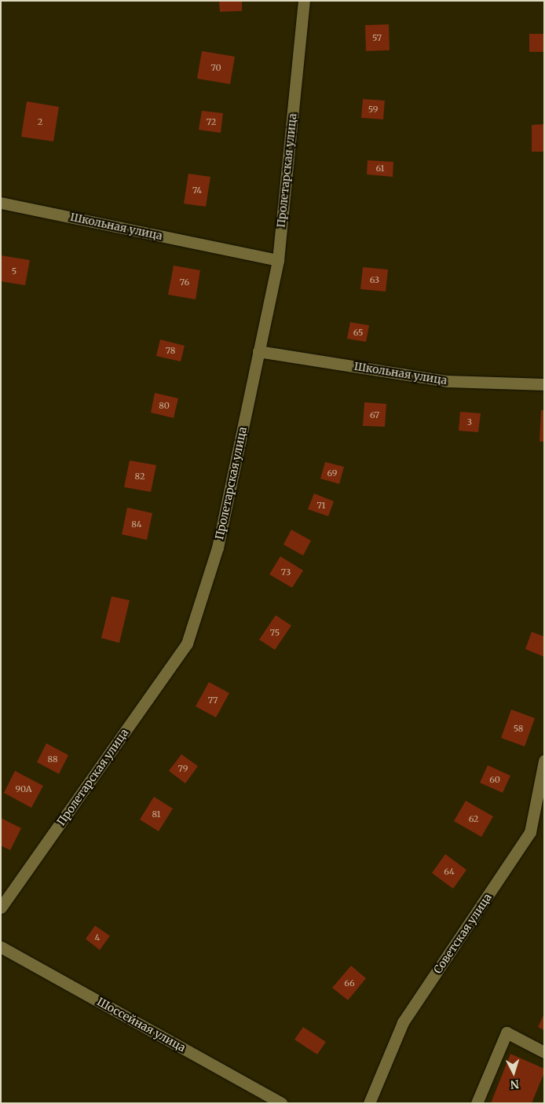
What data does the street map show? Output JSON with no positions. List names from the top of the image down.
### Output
{
  "streets": {
    "street": [
      "Пролетарская улица",
      "Школьная улица",
      "Советская улица",
      "Шоссейная улица"
    ]
  },
  "crossings": [
    ["Пролетарская улица", "Школьная улица"]
  ],
  "house_numbers": [
    "57",
    "70",
    "59",
    "2",
    "72",
    "61",
    "74",
    "5",
    "63",
    "76",
    "65",
    "78",
    "80",
    "67",
    "3",
    "69",
    "82",
    "71",
    "84",
    "73",
    "75",
    "77",
    "58",
    "88",
    "79",
    "60",
    "90А",
    "81",
    "62",
    "64",
    "4",
    "66"
  ],
  "north": "bottom"
}
